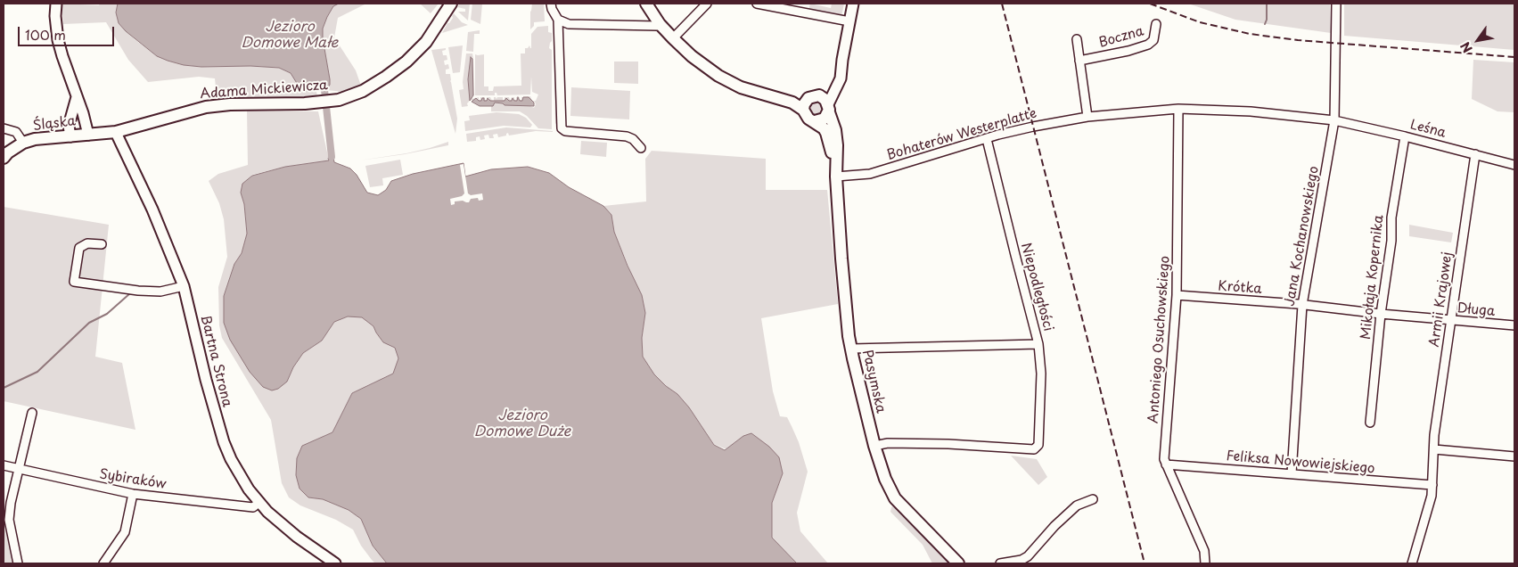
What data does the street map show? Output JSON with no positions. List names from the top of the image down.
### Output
{
  "streets": {
    "main road": ["Adama Mickiewicza", "Śląska", "Pasymska"],
    "street": [
      "Boczna",
      "Leśna",
      "Bohaterów Westerplatte",
      "Jana Kochanowskiego",
      "Mikołaja Kopernika",
      "Niepodległości",
      "Krótka",
      "Armii Krajowej",
      "Długa",
      "Antoniego Osuchowskiego",
      "Bartna Strona",
      "Feliksa Nowowiejskiego",
      "Sybiraków"
    ]
  },
  "crossings": [
    ["Adama Mickiewicza", "Śląska"],
    ["Adama Mickiewicza", "Bartna Strona"],
    ["Leśna", "Bohaterów Westerplatte"],
    ["Leśna", "Jana Kochanowskiego"],
    ["Leśna", "Mikołaja Kopernika"],
    ["Leśna", "Armii Krajowej"],
    ["Bohaterów Westerplatte", "Jana Kochanowskiego"],
    ["Bohaterów Westerplatte", "Niepodległości"],
    ["Bohaterów Westerplatte", "Antoniego Osuchowskiego"],
    ["Bohaterów Westerplatte", "Pasymska"],
    ["Jana Kochanowskiego", "Krótka"],
    ["Jana Kochanowskiego", "Długa"],
    ["Jana Kochanowskiego", "Feliksa Nowowiejskiego"],
    ["Mikołaja Kopernika", "Długa"],
    ["Niepodległości", "Pasymska"],
    ["Krótka", "Długa"],
    ["Krótka", "Antoniego Osuchowskiego"],
    ["Armii Krajowej", "Długa"],
    ["Armii Krajowej", "Feliksa Nowowiejskiego"],
    ["Antoniego Osuchowskiego", "Feliksa Nowowiejskiego"],
    ["Bartna Strona", "Sybiraków"]
  ],
  "water": ["Jezioro Domowe Małe", "Jezioro Domowe Duże"],
  "scale_bar": "100 m",
  "north": "bottom left"
}
